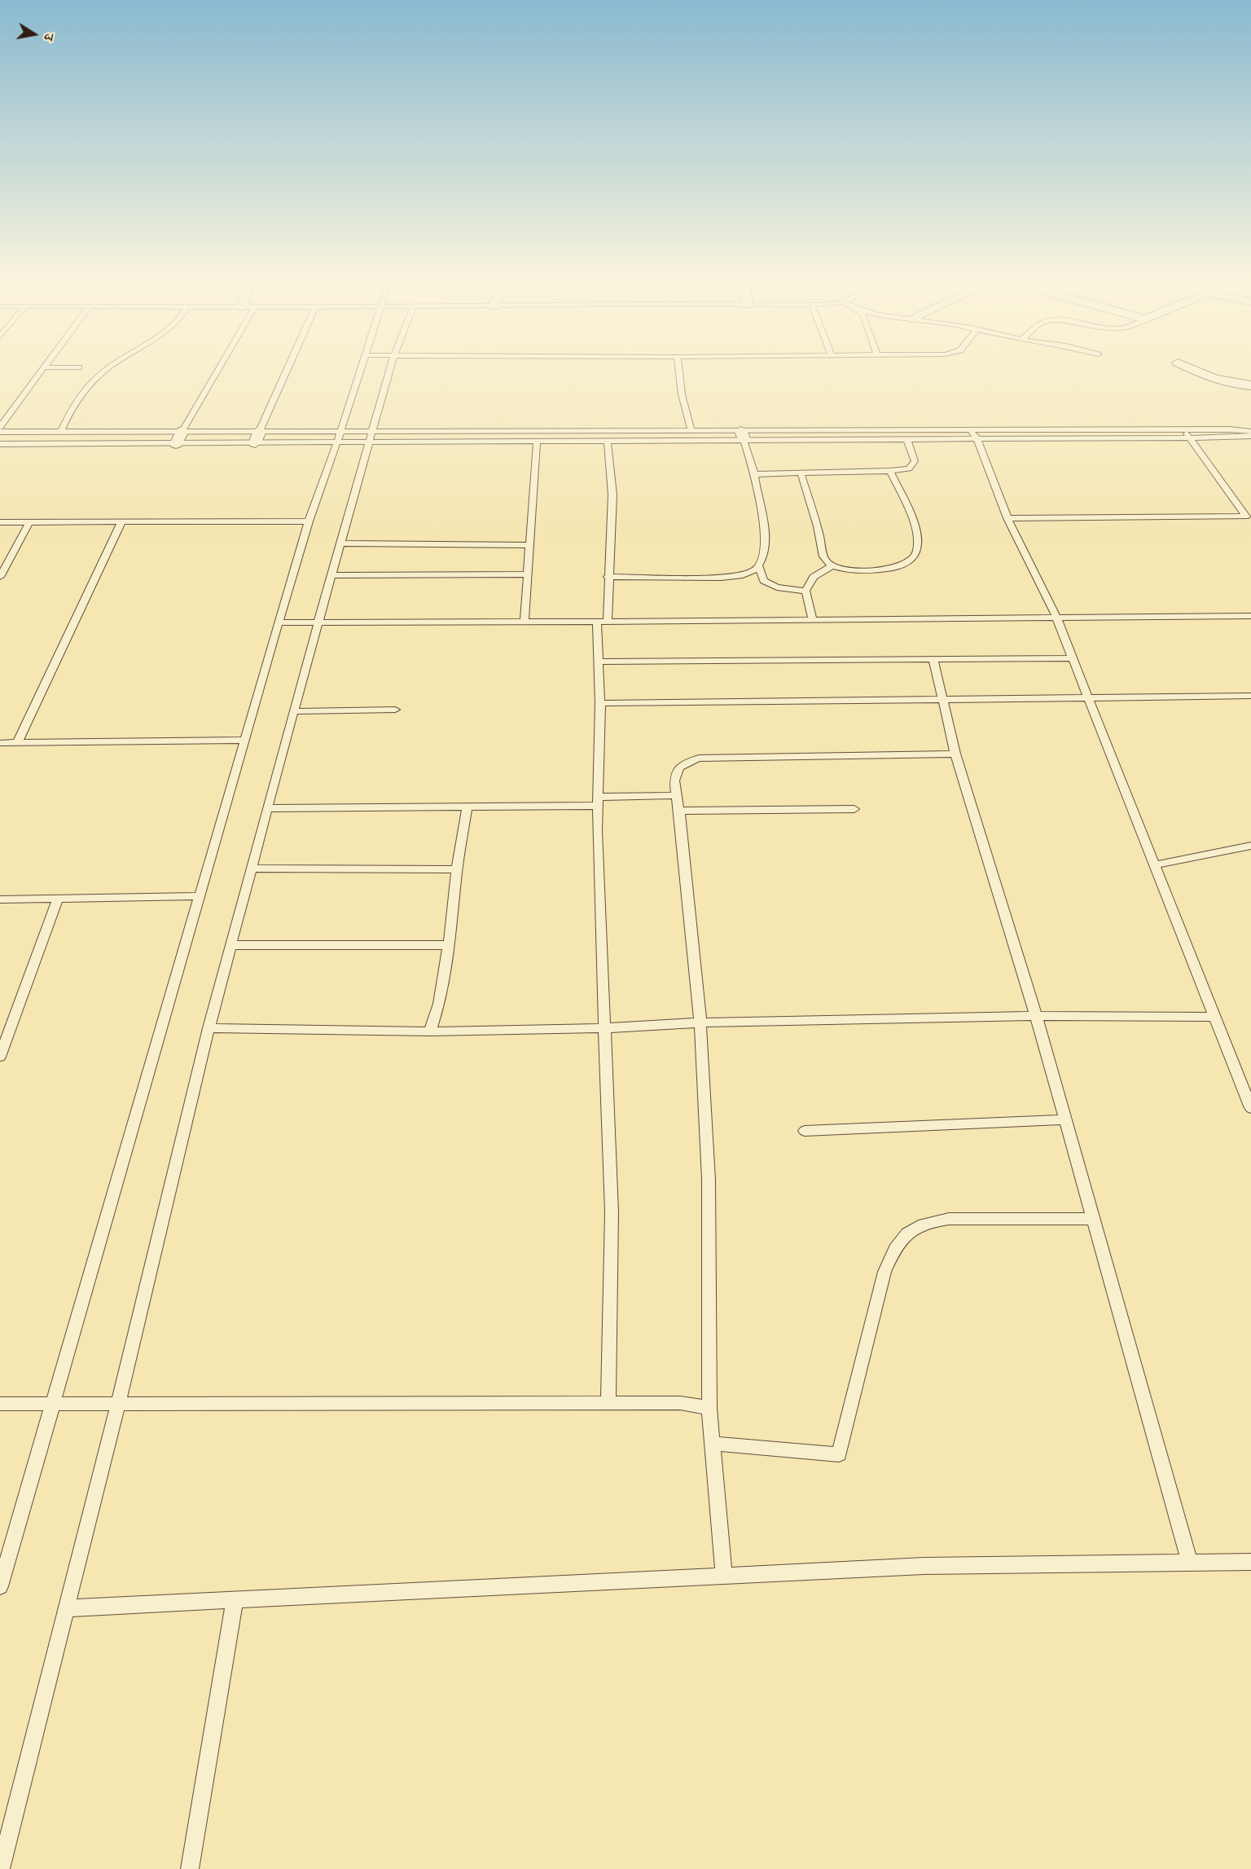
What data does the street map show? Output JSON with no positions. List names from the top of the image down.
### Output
{
  "north": "right"
}
